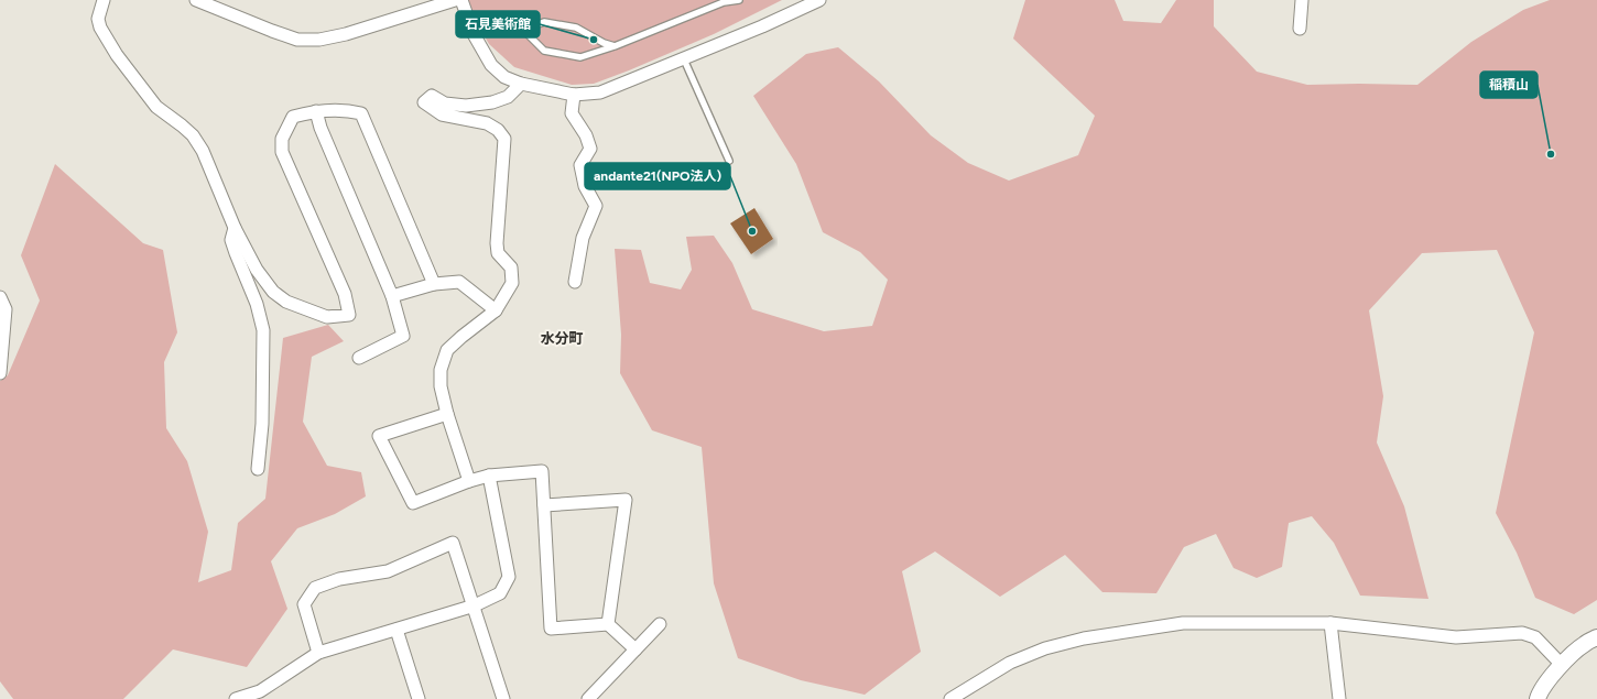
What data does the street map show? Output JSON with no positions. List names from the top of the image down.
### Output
{
  "districts": ["水分町"],
  "places": ["石見美術館", "稲積山", "andante21(NPO法人)"]
}
